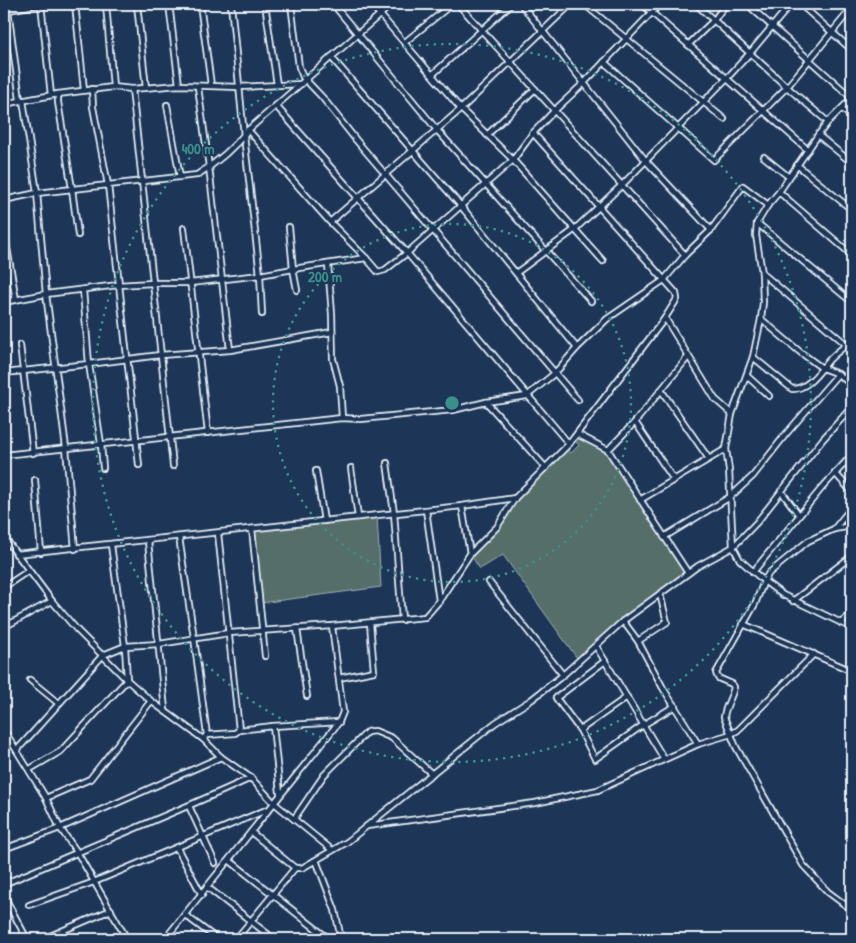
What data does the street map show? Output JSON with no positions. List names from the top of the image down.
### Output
{
  "rings": ["400 m", "200 m"]
}
